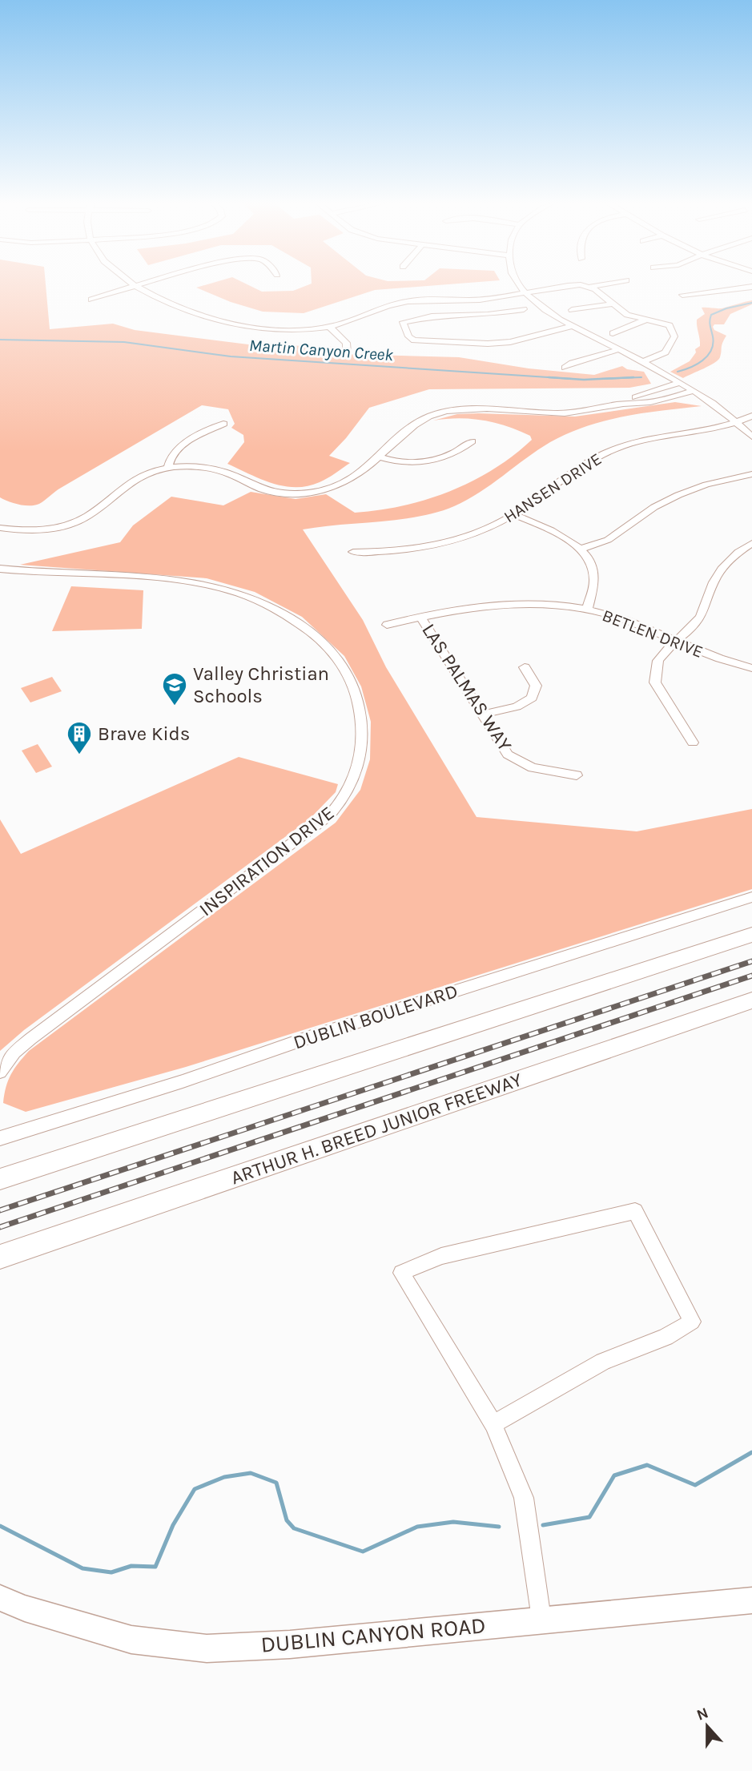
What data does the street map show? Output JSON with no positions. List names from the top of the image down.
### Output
{
  "streets": {
    "highway": ["ARTHUR H. BREED JUNIOR FREEWAY"],
    "main road": ["DUBLIN CANYON ROAD"],
    "street": [
      "HANSEN DRIVE",
      "BETLEN DRIVE",
      "LAS PALMAS WAY",
      "INSPIRATION DRIVE",
      "DUBLIN BOULEVARD"
    ]
  },
  "crossings": [
    ["BETLEN DRIVE", "LAS PALMAS WAY"]
  ],
  "water": ["Martin Canyon Creek"],
  "places": {
    "school or university": ["Valley Christian Schools"],
    "building": ["Brave Kids"]
  },
  "north": "top"
}
